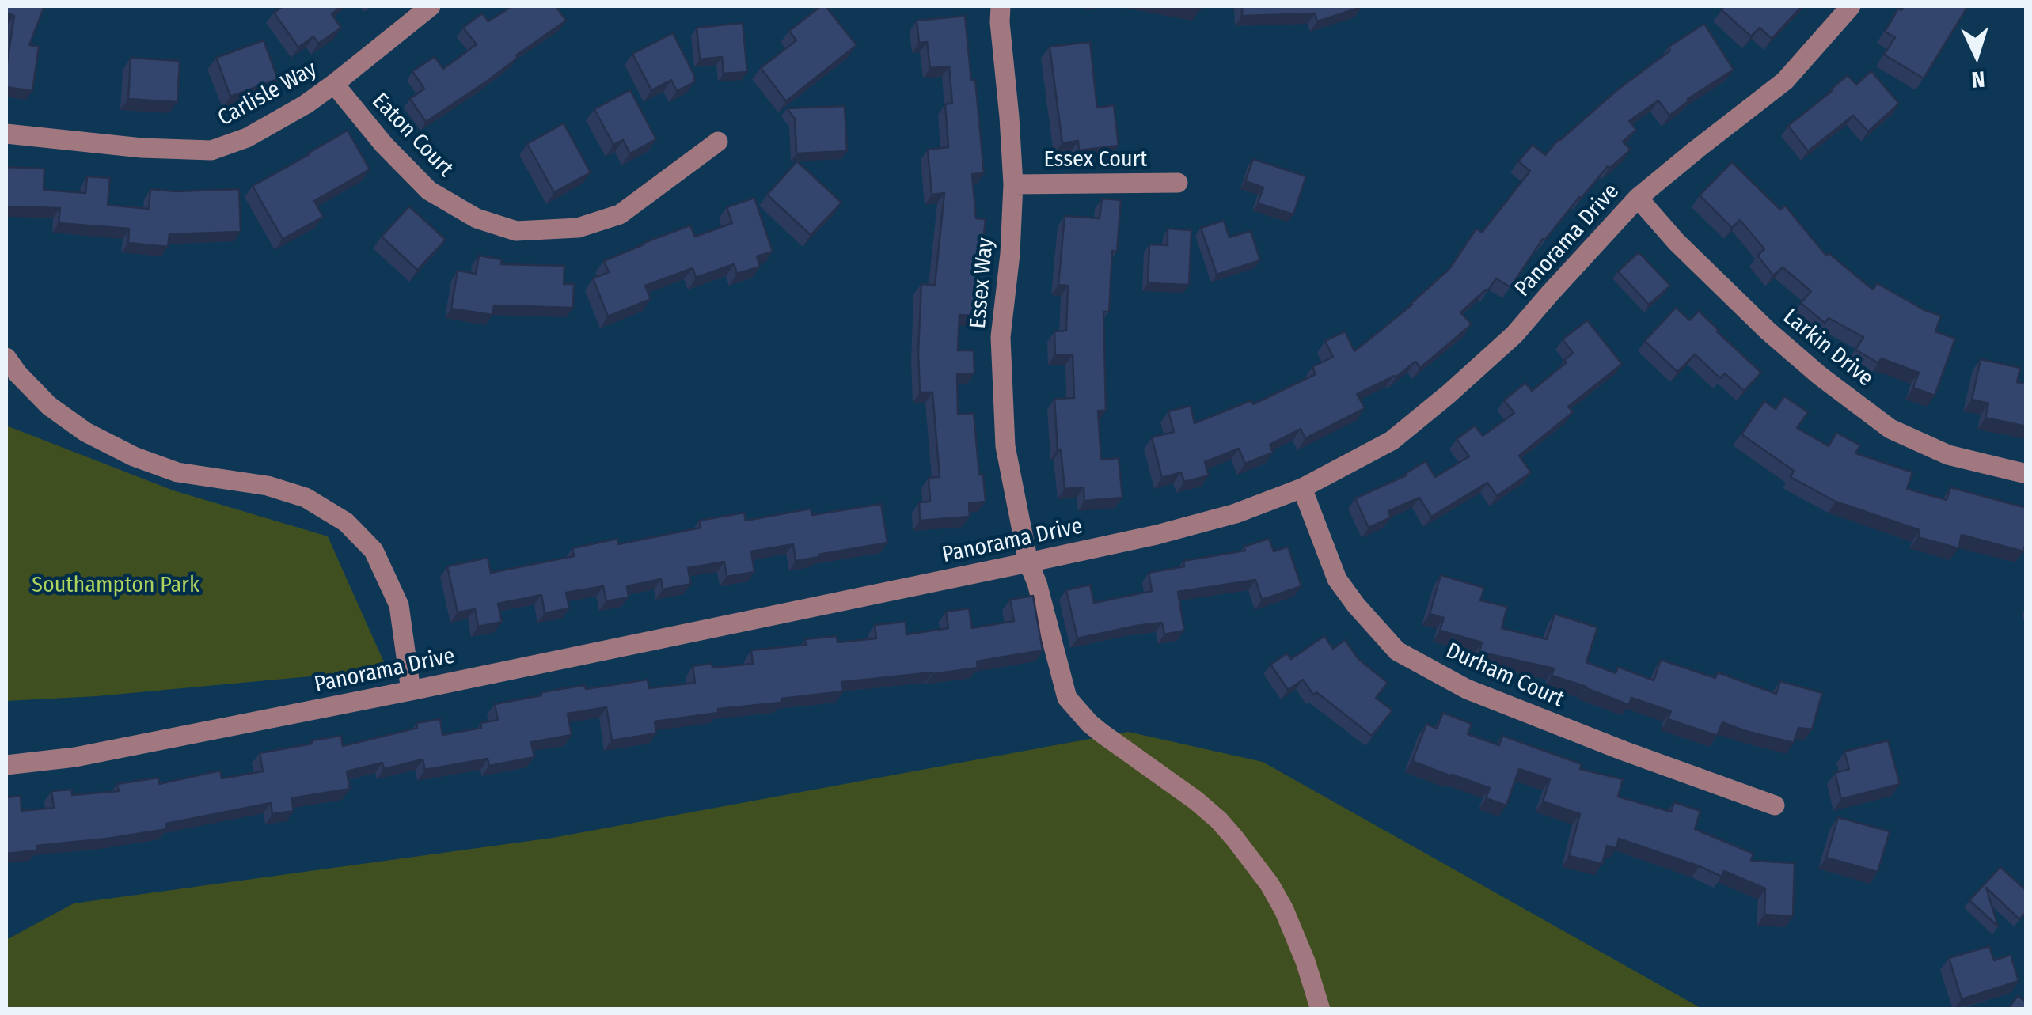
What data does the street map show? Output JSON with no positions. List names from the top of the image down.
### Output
{
  "streets": {
    "street": [
      "Carlisle Way",
      "Eaton Court",
      "Essex Court",
      "Panorama Drive",
      "Essex Way",
      "Larkin Drive",
      "Durham Court"
    ]
  },
  "crossings": [
    ["Carlisle Way", "Eaton Court"],
    ["Essex Court", "Essex Way"],
    ["Panorama Drive", "Essex Way"],
    ["Panorama Drive", "Larkin Drive"],
    ["Panorama Drive", "Durham Court"]
  ],
  "parks": ["Southampton Park"],
  "north": "bottom"
}
